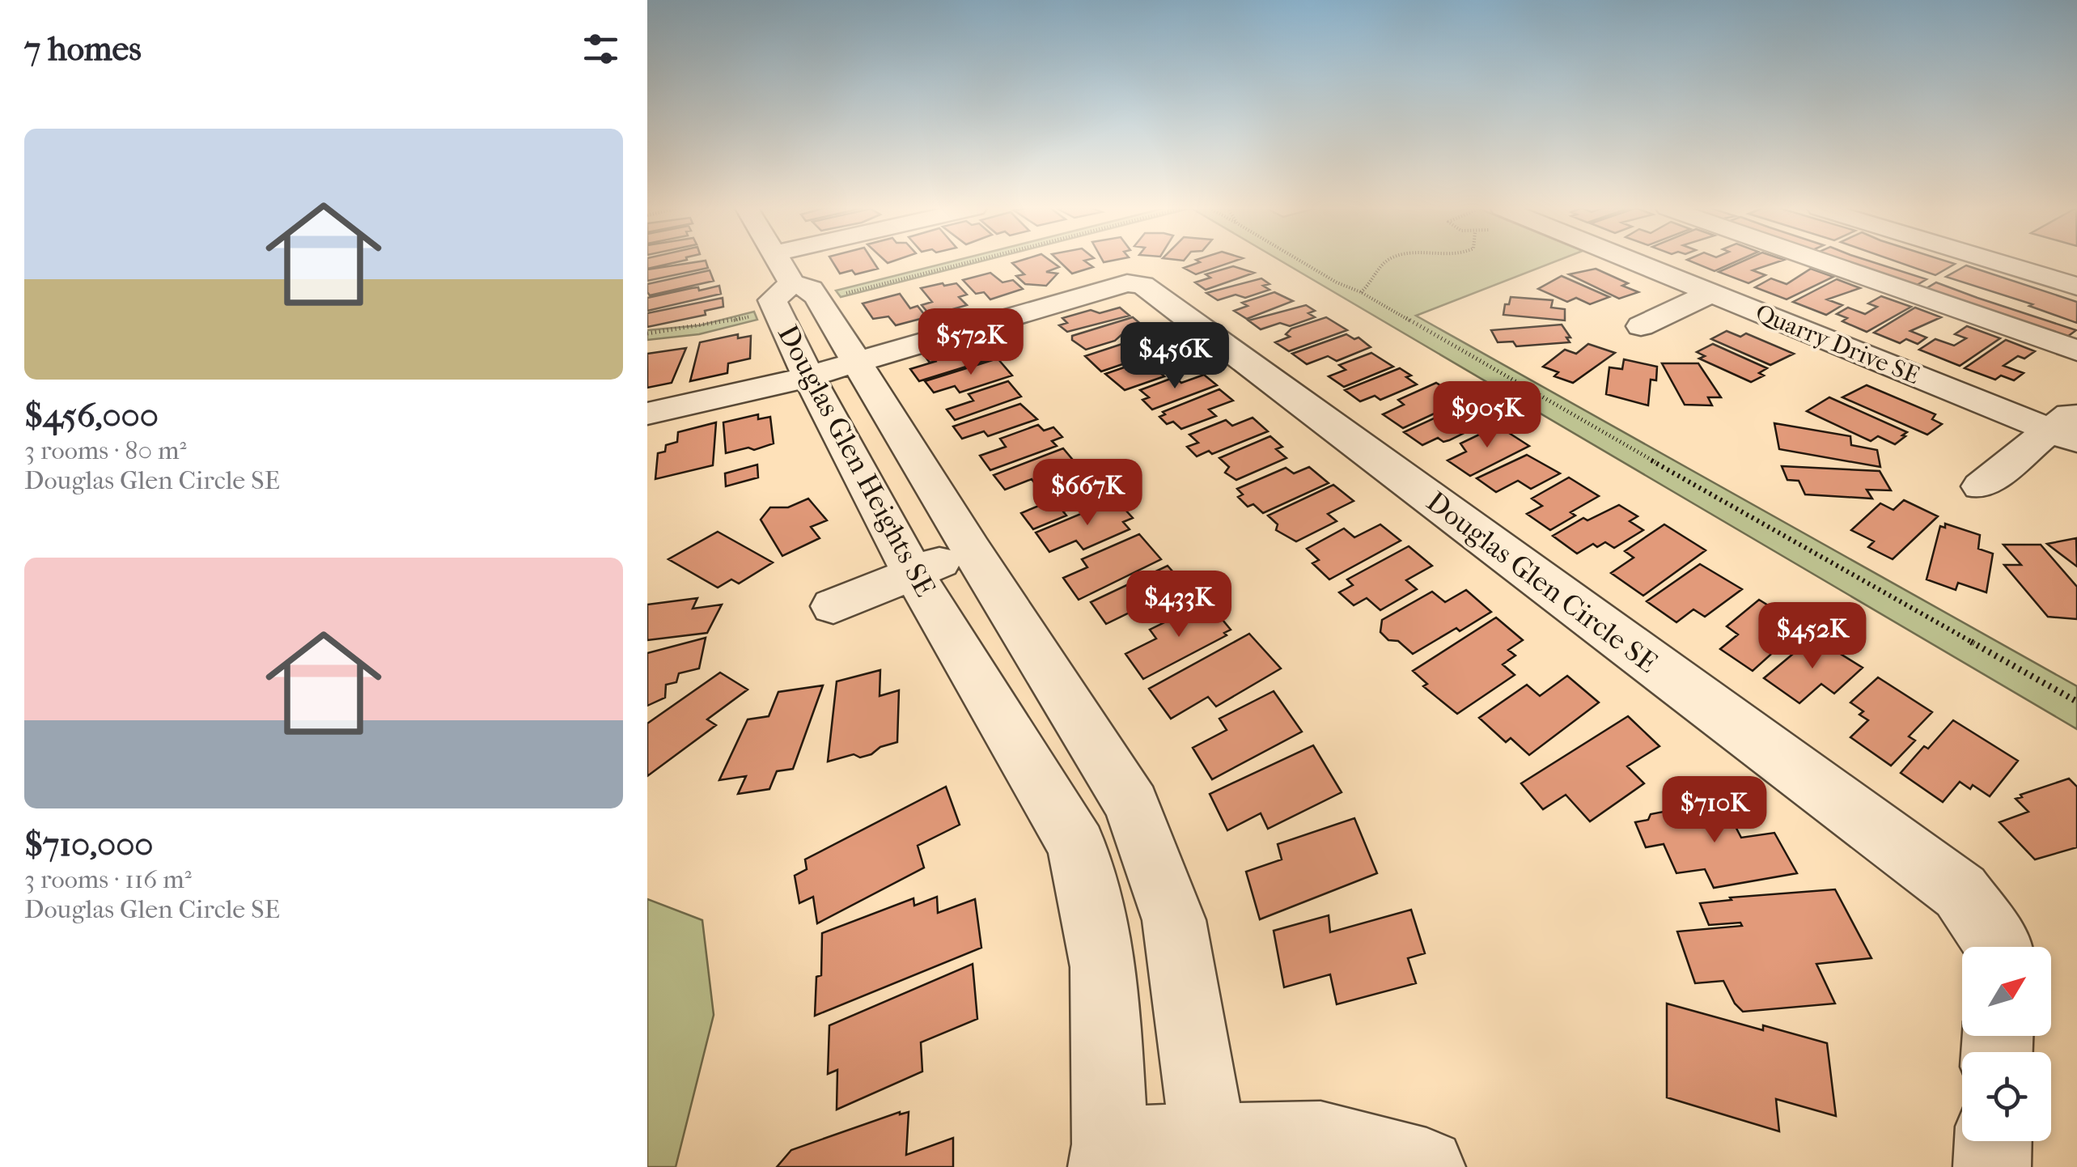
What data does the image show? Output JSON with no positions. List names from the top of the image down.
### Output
{
  "streets": {
    "street": ["Quarry Drive SE", "Douglas Glen Heights SE", "Douglas Glen Circle SE"]
  },
  "crossings": [
    ["Douglas Glen Heights SE", "Douglas Glen Circle SE"]
  ],
  "north": "top right",
  "page": {
    "heading": "7 homes",
    "list": [
      {
        "name": "$456,000",
        "note": "3 rooms · 80 m² · Douglas Glen Circle SE"
      },
      {
        "name": "$710,000",
        "note": "3 rooms · 116 m² · Douglas Glen Circle SE"
      }
    ],
    "price": [
      "$572K",
      "$456K",
      "$905K",
      "$667K",
      "$433K",
      "$452K",
      "$710K"
    ]
  }
}
